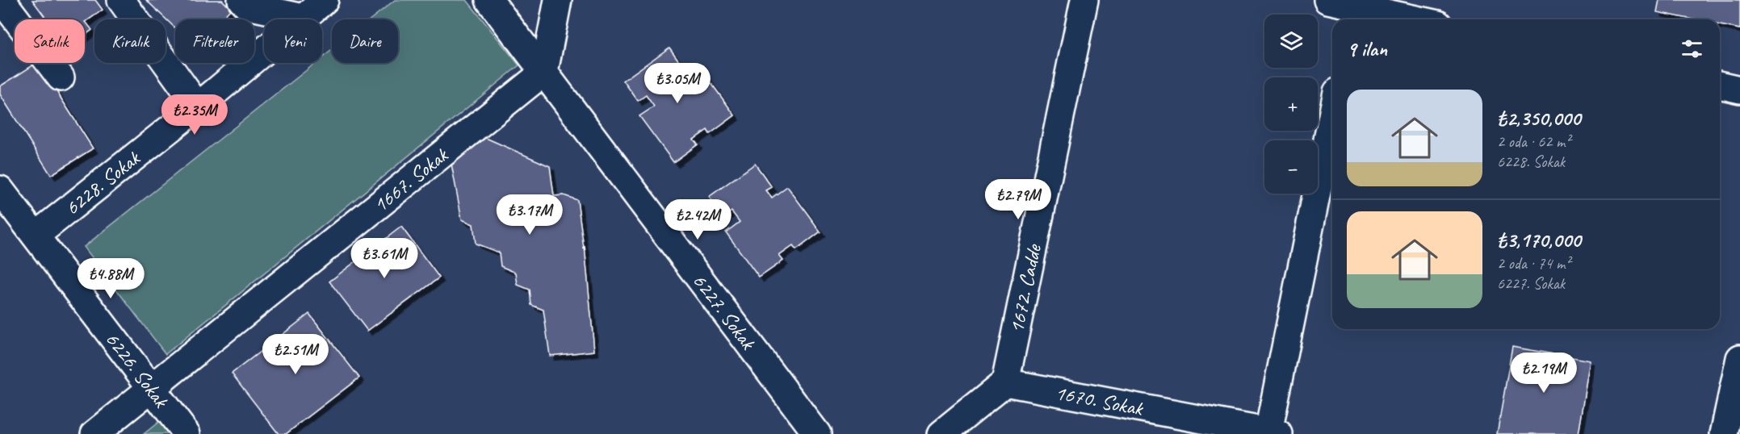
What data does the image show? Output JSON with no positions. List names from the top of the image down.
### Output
{
  "streets": {
    "street": [
      "1667. Sokak",
      "6228. Sokak",
      "1672. Cadde",
      "6227. Sokak",
      "6226. Sokak",
      "1670. Sokak"
    ]
  },
  "crossings": [
    ["1667. Sokak", "6227. Sokak"],
    ["1667. Sokak", "6226. Sokak"],
    ["6228. Sokak", "6226. Sokak"],
    ["1672. Cadde", "1670. Sokak"]
  ],
  "page": {
    "map_buttons": ["+", "−"],
    "chip": [
      "Satılık",
      "Kiralık",
      "Filtreler",
      "Yeni",
      "Daire"
    ],
    "heading": "9 ilan",
    "price": [
      "₺3.05M",
      "₺2.35M",
      "₺2.79M",
      "₺3.17M",
      "₺2.42M",
      "₺3.61M",
      "₺4.88M",
      "₺2.51M",
      "₺2.19M"
    ],
    "list": [
      {
        "name": "₺2,350,000",
        "note": "2 oda · 62 m² · 6228. Sokak"
      },
      {
        "name": "₺3,170,000",
        "note": "2 oda · 74 m² · 6227. Sokak"
      }
    ]
  }
}
